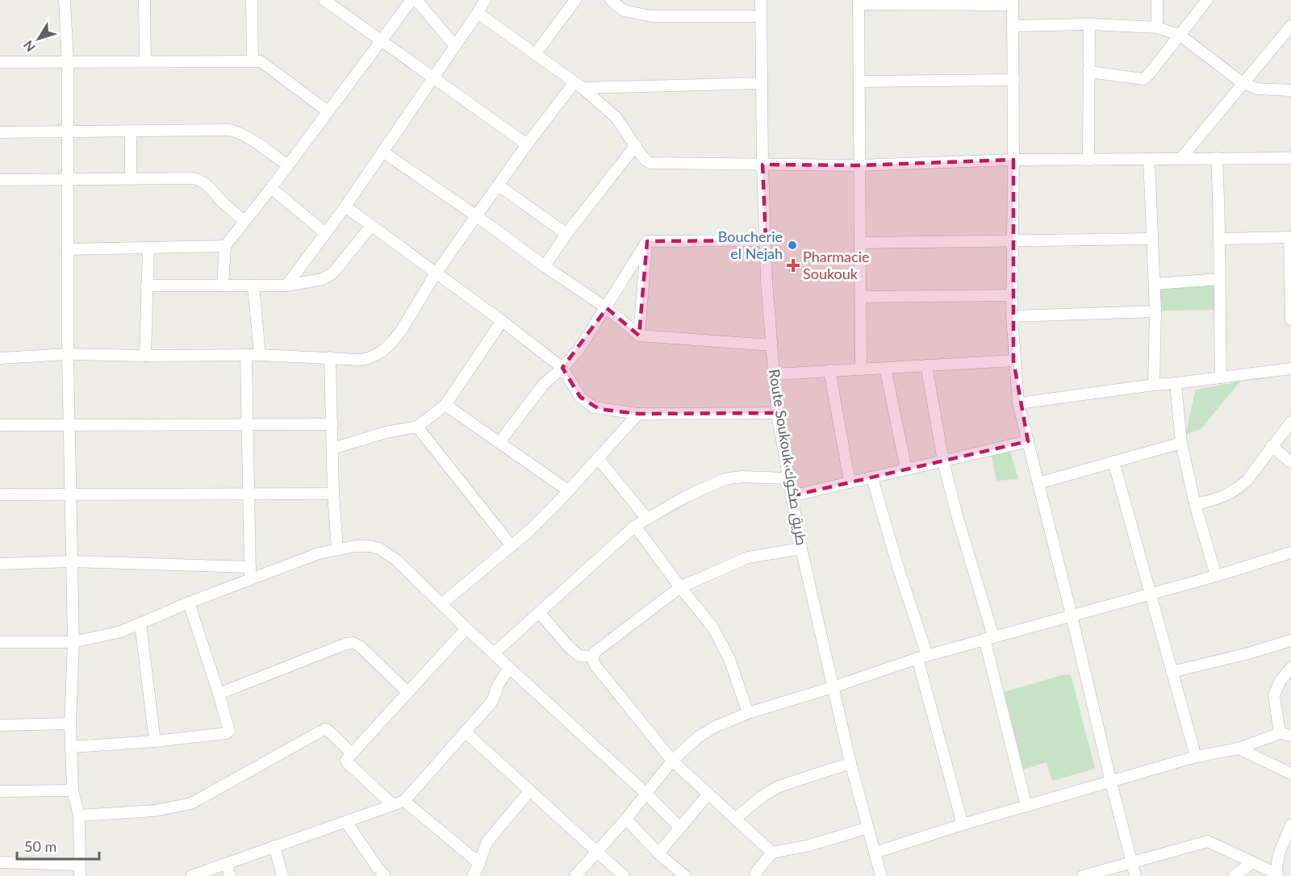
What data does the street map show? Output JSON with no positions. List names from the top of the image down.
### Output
{
  "streets": {
    "street": ["Route Soukouk طريق صكوك"]
  },
  "places": {
    "other": ["Boucherie el Nejah"],
    "health": ["Pharmacie Soukouk"]
  },
  "scale_bar": "50 m",
  "north": "bottom left"
}
